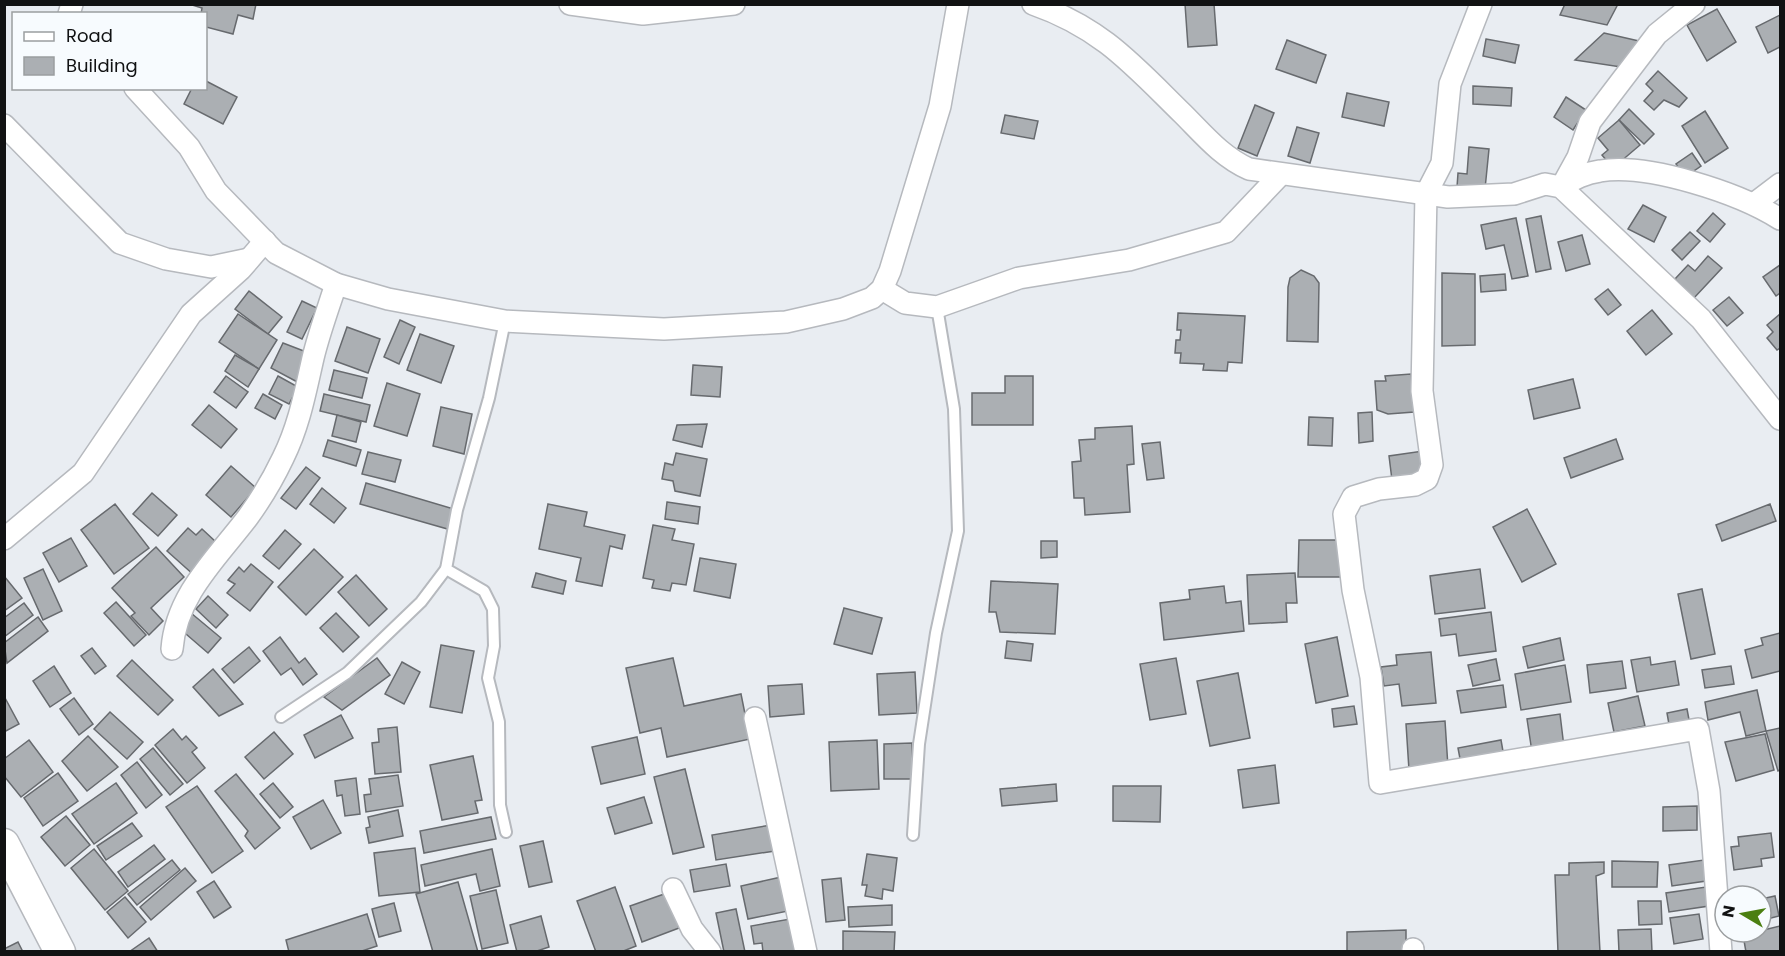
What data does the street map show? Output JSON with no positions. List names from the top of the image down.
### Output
{
  "legend": ["Road", "Building"],
  "north": "left"
}
